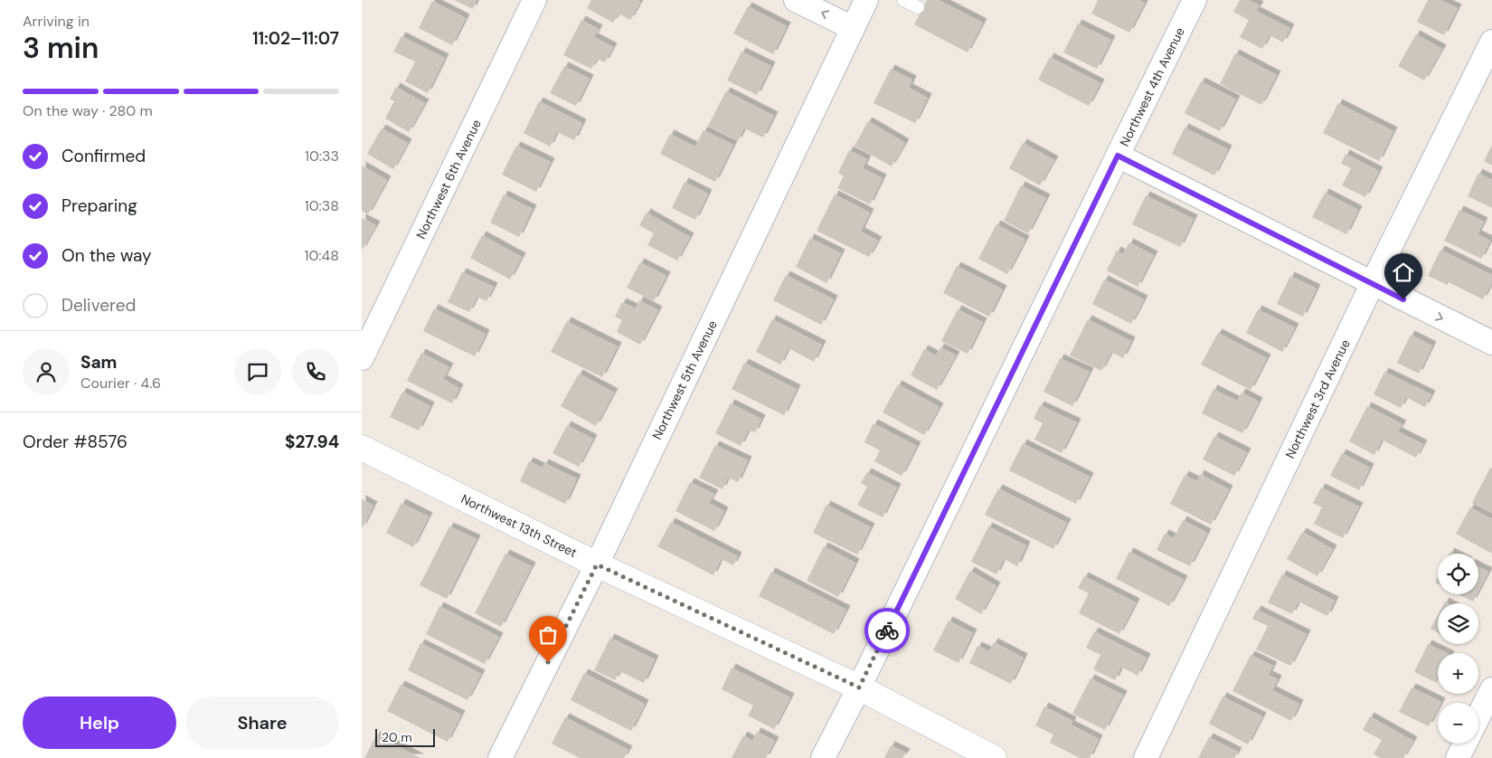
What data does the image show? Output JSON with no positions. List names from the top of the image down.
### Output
{
  "streets": {
    "street": [
      "Northwest 4th Avenue",
      "Northwest 6th Avenue",
      "Northwest 5th Avenue",
      "Northwest 3rd Avenue",
      "Northwest 13th Street"
    ]
  },
  "crossings": [
    ["Northwest 4th Avenue", "Northwest 13th Street"],
    ["Northwest 5th Avenue", "Northwest 13th Street"]
  ],
  "scale_bar": "20 m",
  "page": {
    "heading": ["3 min", "Arriving in", "11:02–11:07"],
    "panel": [
      "Sam",
      "Courier · 4.6",
      "Order #8576",
      "$27.94"
    ],
    "bar": "On the way · 280 m",
    "list": [
      ["Confirmed", "10:33"],
      ["Preparing", "10:38"],
      ["On the way", "10:48"],
      "Delivered"
    ],
    "map_buttons": ["+", "−"],
    "buttons": ["Help", "Share"],
    "scale": "20 m"
  }
}
